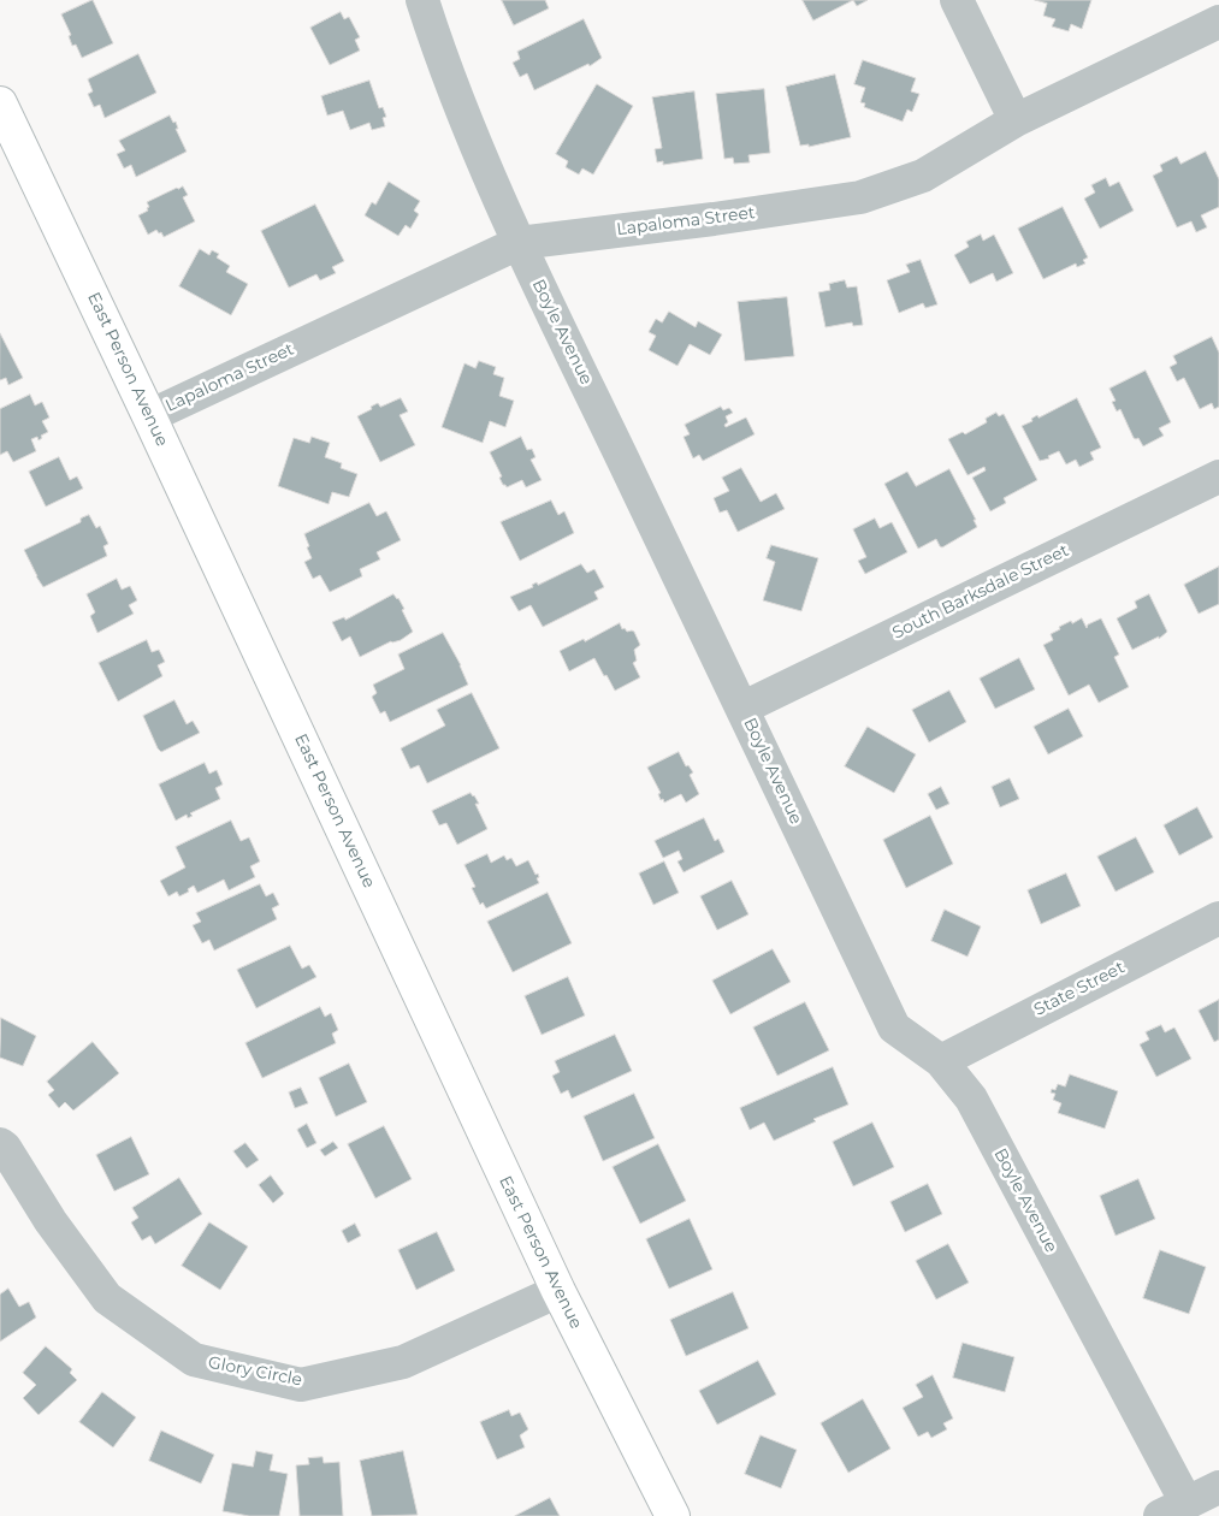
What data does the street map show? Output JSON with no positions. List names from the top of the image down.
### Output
{
  "streets": {
    "main road": ["East Person Avenue"],
    "street": [
      "Lapaloma Street",
      "Boyle Avenue",
      "South Barksdale Street",
      "State Street",
      "Glory Circle"
    ]
  },
  "crossings": [
    ["Lapaloma Street", "Boyle Avenue"],
    ["Lapaloma Street", "East Person Avenue"],
    ["Boyle Avenue", "South Barksdale Street"],
    ["Boyle Avenue", "State Street"],
    ["East Person Avenue", "Glory Circle"]
  ]
}
